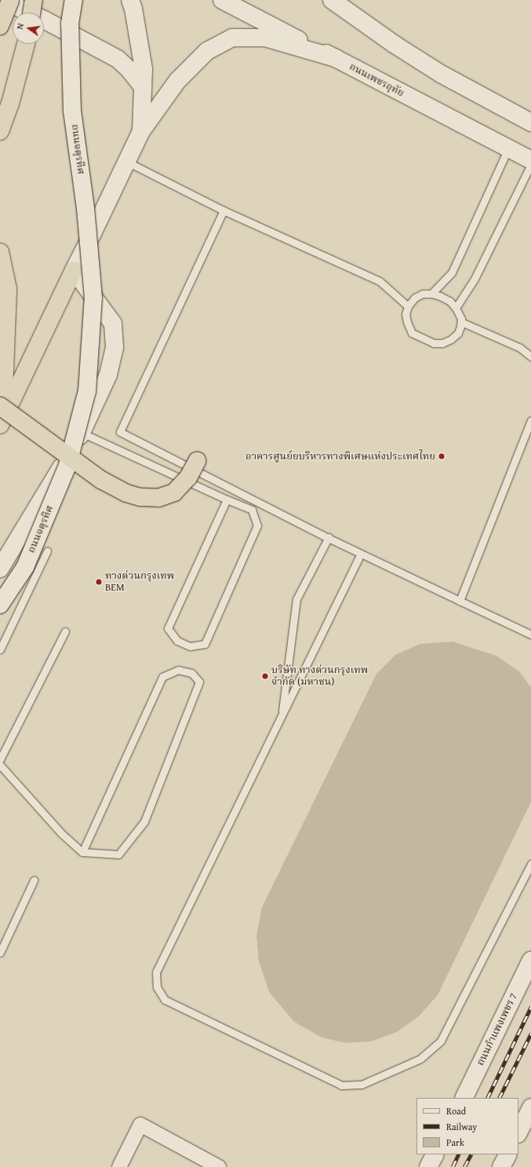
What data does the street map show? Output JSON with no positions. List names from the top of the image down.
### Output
{
  "streets": {
    "main road": ["ถนนเพชรอุทัย", "ถนนจตุรทิศ", "ถนนกำแพงเพชร 7"]
  },
  "places": ["อาคารศูนย์ยบริหารทางพิเศษแห่งประเทศไทย", "ทางด่วนกรุงเทพ BEM", "บริษัท ทางด่วนกรุงเทพ จำกัด (มหาชน)"],
  "legend": ["Road", "Railway", "Park"],
  "north": "left"
}
